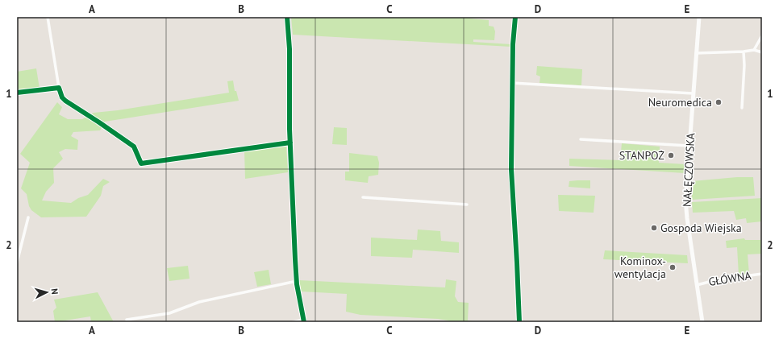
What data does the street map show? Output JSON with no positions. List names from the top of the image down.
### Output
{
  "streets": {
    "main road": ["NAŁĘCZOWSKA"],
    "street": ["GŁÓWNA"]
  },
  "crossings": [
    ["NAŁĘCZOWSKA", "GŁÓWNA"]
  ],
  "places": [
    "Neuromedica",
    "STANPOŻ",
    "Gospoda Wiejska",
    "Kominox- wentylacja"
  ],
  "north": "right",
  "grid": {
    "columns": [
      "A",
      "B",
      "C",
      "D",
      "E"
    ],
    "rows": ["1", "2"]
  }
}
